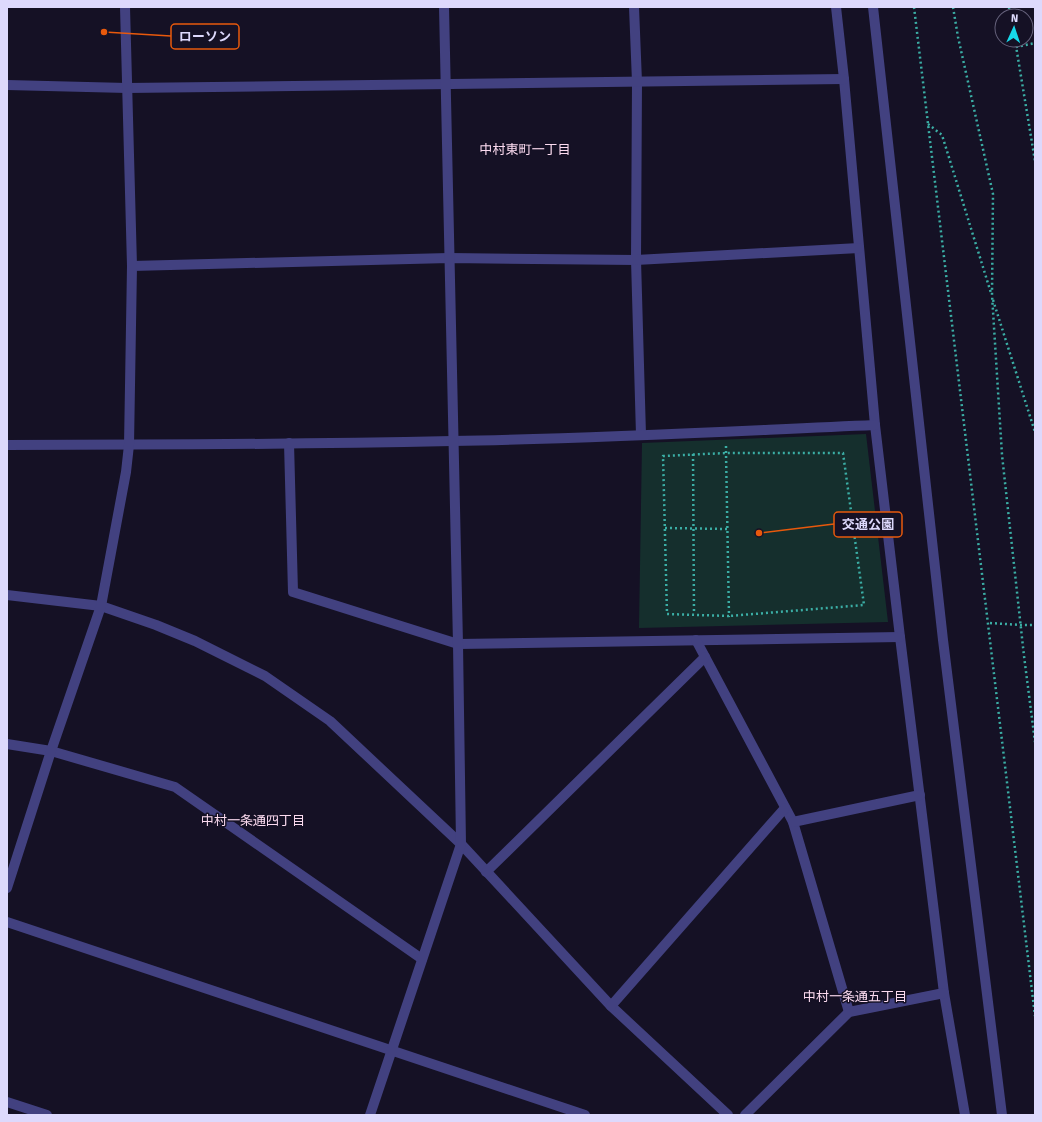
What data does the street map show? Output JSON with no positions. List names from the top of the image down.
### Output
{
  "districts": ["中村東町一丁目", "中村一条通四丁目", "中村一条通五丁目"],
  "places": ["ローソン", "交通公園"],
  "north": "top"
}
